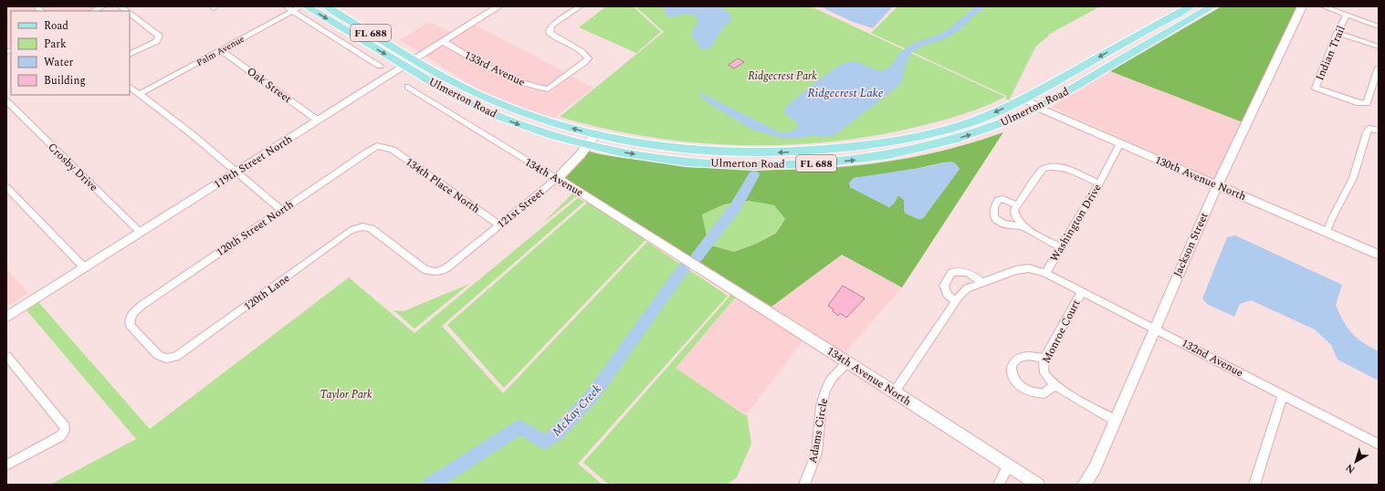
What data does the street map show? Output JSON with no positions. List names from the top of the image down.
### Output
{
  "streets": {
    "main road": ["FL 688", "Ulmerton Road"],
    "street": [
      "Palm Avenue",
      "Indian Trail",
      "133rd Avenue",
      "Oak Street",
      "119th Street North",
      "Crosby Drive",
      "134th Avenue",
      "130th Avenue North",
      "134th Place North",
      "121st Street",
      "Washington Drive",
      "120th Street North",
      "Jackson Street",
      "120th Lane",
      "Monroe Court",
      "132nd Avenue",
      "134th Avenue North",
      "Adams Circle"
    ]
  },
  "crossings": [
    ["Palm Avenue", "Oak Street"],
    ["133rd Avenue", "119th Street North"],
    ["Oak Street", "119th Street North"],
    ["Ulmerton Road", "119th Street North"],
    ["Ulmerton Road", "130th Avenue North"],
    ["Ulmerton Road", "121st Street"],
    ["119th Street North", "Crosby Drive"],
    ["134th Avenue", "121st Street"],
    ["134th Avenue", "134th Avenue North"],
    ["130th Avenue North", "Washington Drive"],
    ["130th Avenue North", "Jackson Street"],
    ["134th Place North", "121st Street"],
    ["134th Place North", "120th Street North"],
    ["121st Street", "120th Lane"],
    ["Washington Drive", "132nd Avenue"],
    ["Washington Drive", "134th Avenue North"],
    ["120th Street North", "120th Lane"],
    ["Jackson Street", "Monroe Court"],
    ["Jackson Street", "132nd Avenue"],
    ["Monroe Court", "132nd Avenue"],
    ["134th Avenue North", "Adams Circle"]
  ],
  "water": ["Ridgecrest Lake", "McKay Creek"],
  "parks": ["Ridgecrest Park", "Taylor Park"],
  "legend": [
    "Road",
    "Park",
    "Water",
    "Building"
  ],
  "north": "bottom left"
}
